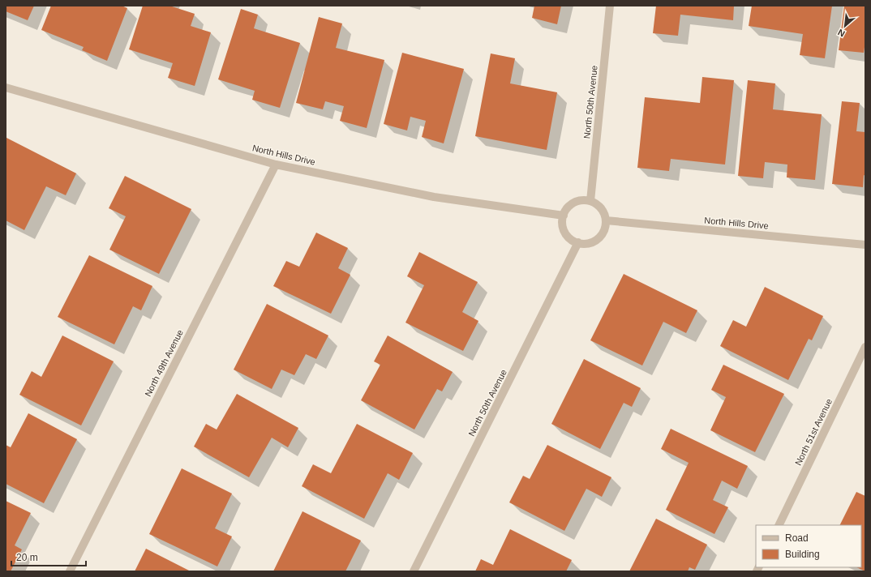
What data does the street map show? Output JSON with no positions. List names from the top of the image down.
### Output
{
  "streets": {
    "street": [
      "North 50th Avenue",
      "North Hills Drive",
      "North 49th Avenue",
      "North 51st Avenue"
    ]
  },
  "crossings": [
    ["North 50th Avenue", "North Hills Drive"],
    ["North Hills Drive", "North 49th Avenue"]
  ],
  "legend": ["Road", "Building"],
  "scale_bar": "20 m",
  "north": "bottom left"
}
